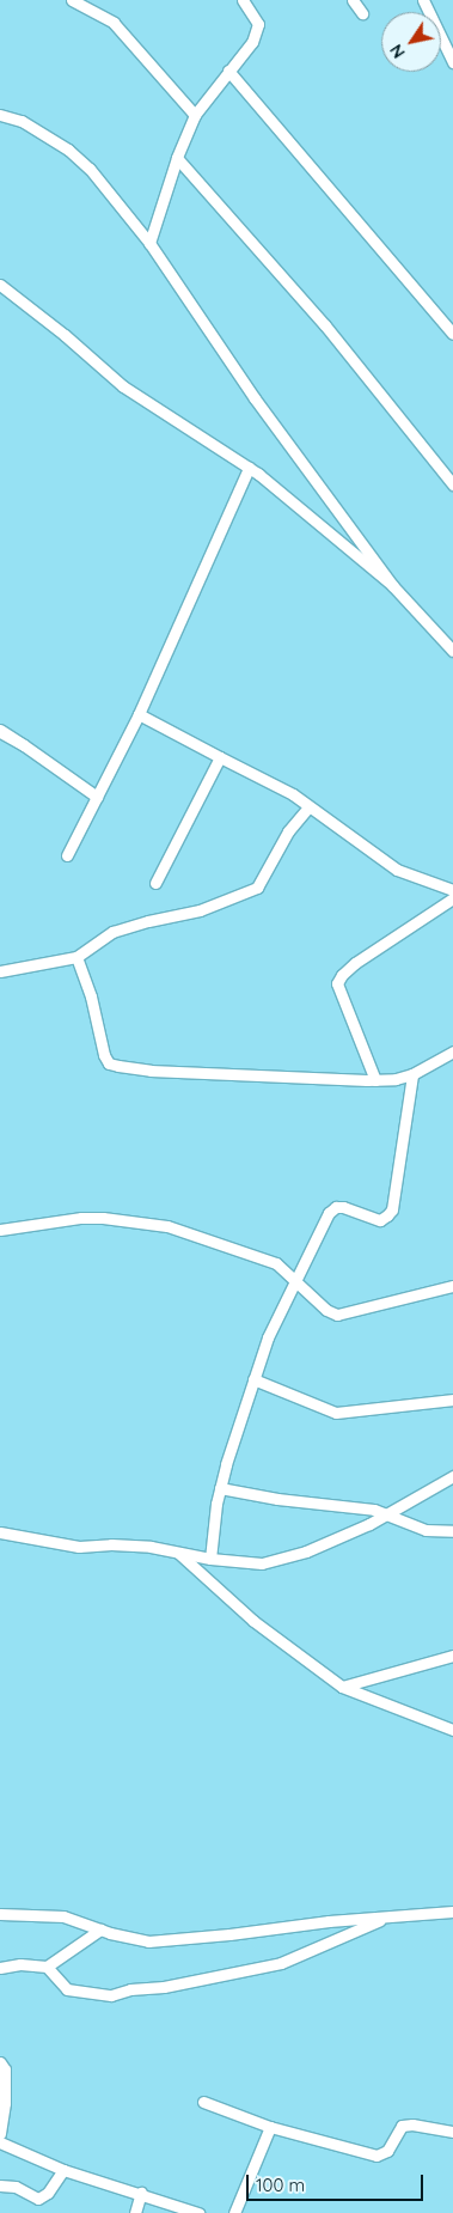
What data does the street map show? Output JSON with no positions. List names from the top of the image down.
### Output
{
  "scale_bar": "100 m",
  "north": "bottom left"
}
